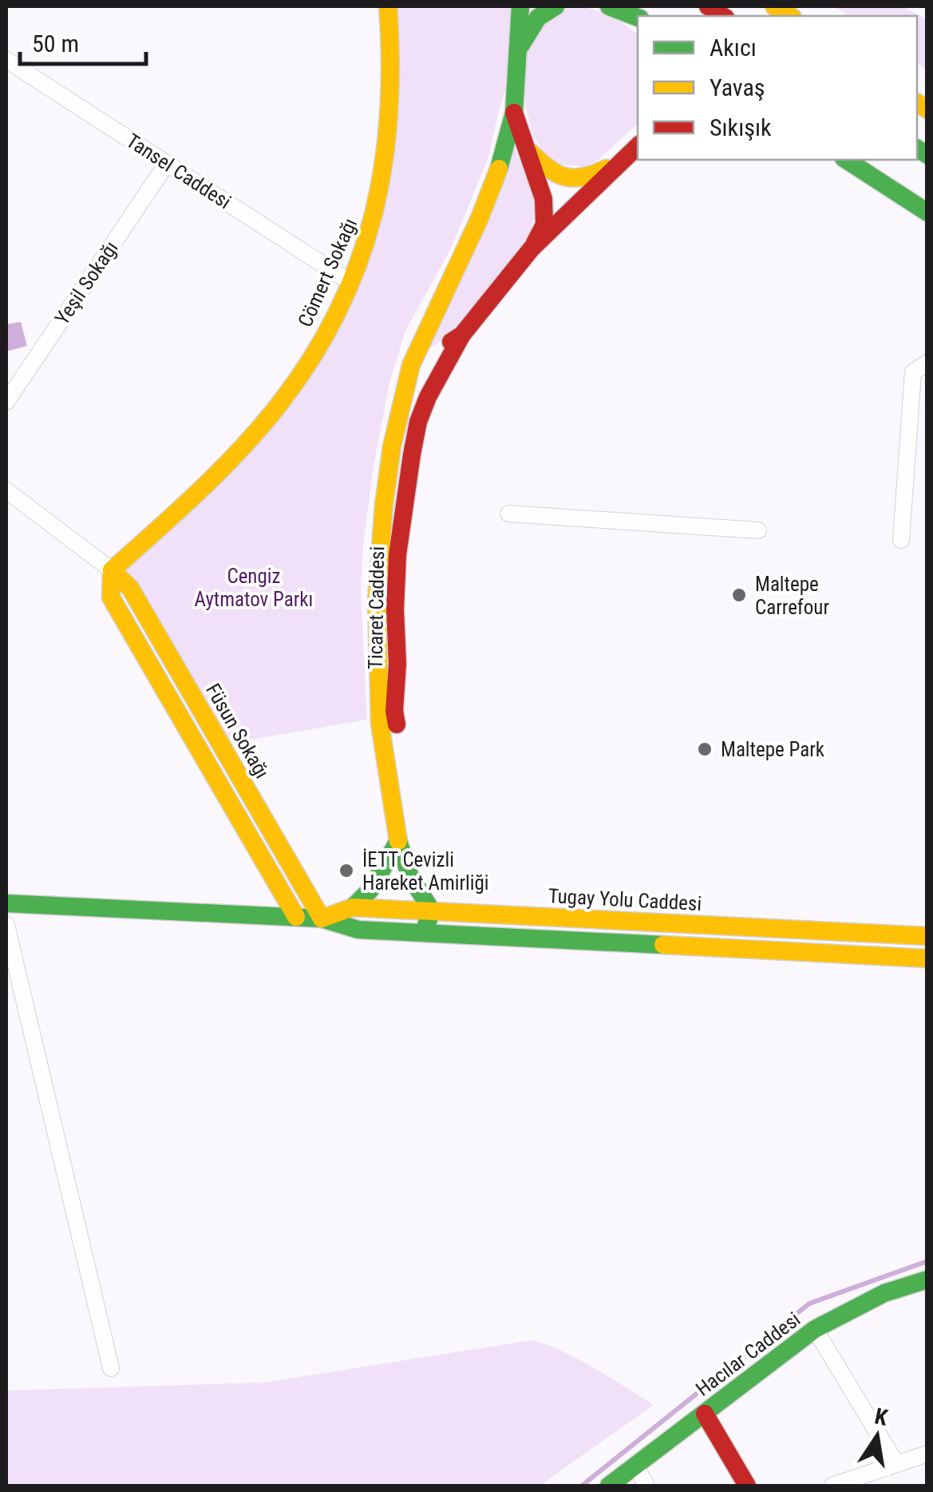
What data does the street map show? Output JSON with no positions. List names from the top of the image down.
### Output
{
  "streets": {
    "main road": [
      "Cömert Sokağı",
      "Ticaret Caddesi",
      "Füsun Sokağı",
      "Tugay Yolu Caddesi",
      "Hacılar Caddesi"
    ],
    "street": ["Tansel Caddesi", "Yeşil Sokağı"]
  },
  "crossings": [
    ["Tansel Caddesi", "Cömert Sokağı"],
    ["Tansel Caddesi", "Yeşil Sokağı"],
    ["Cömert Sokağı", "Füsun Sokağı"],
    ["Füsun Sokağı", "Tugay Yolu Caddesi"]
  ],
  "parks": ["Cengiz Aytmatov Parkı"],
  "places": ["Maltepe Carrefour", "Maltepe Park", "İETT Cevizli Hareket Amirliği"],
  "legend": ["Akıcı", "Yavaş", "Sıkışık"],
  "scale_bar": "50 m",
  "north": "top"
}
